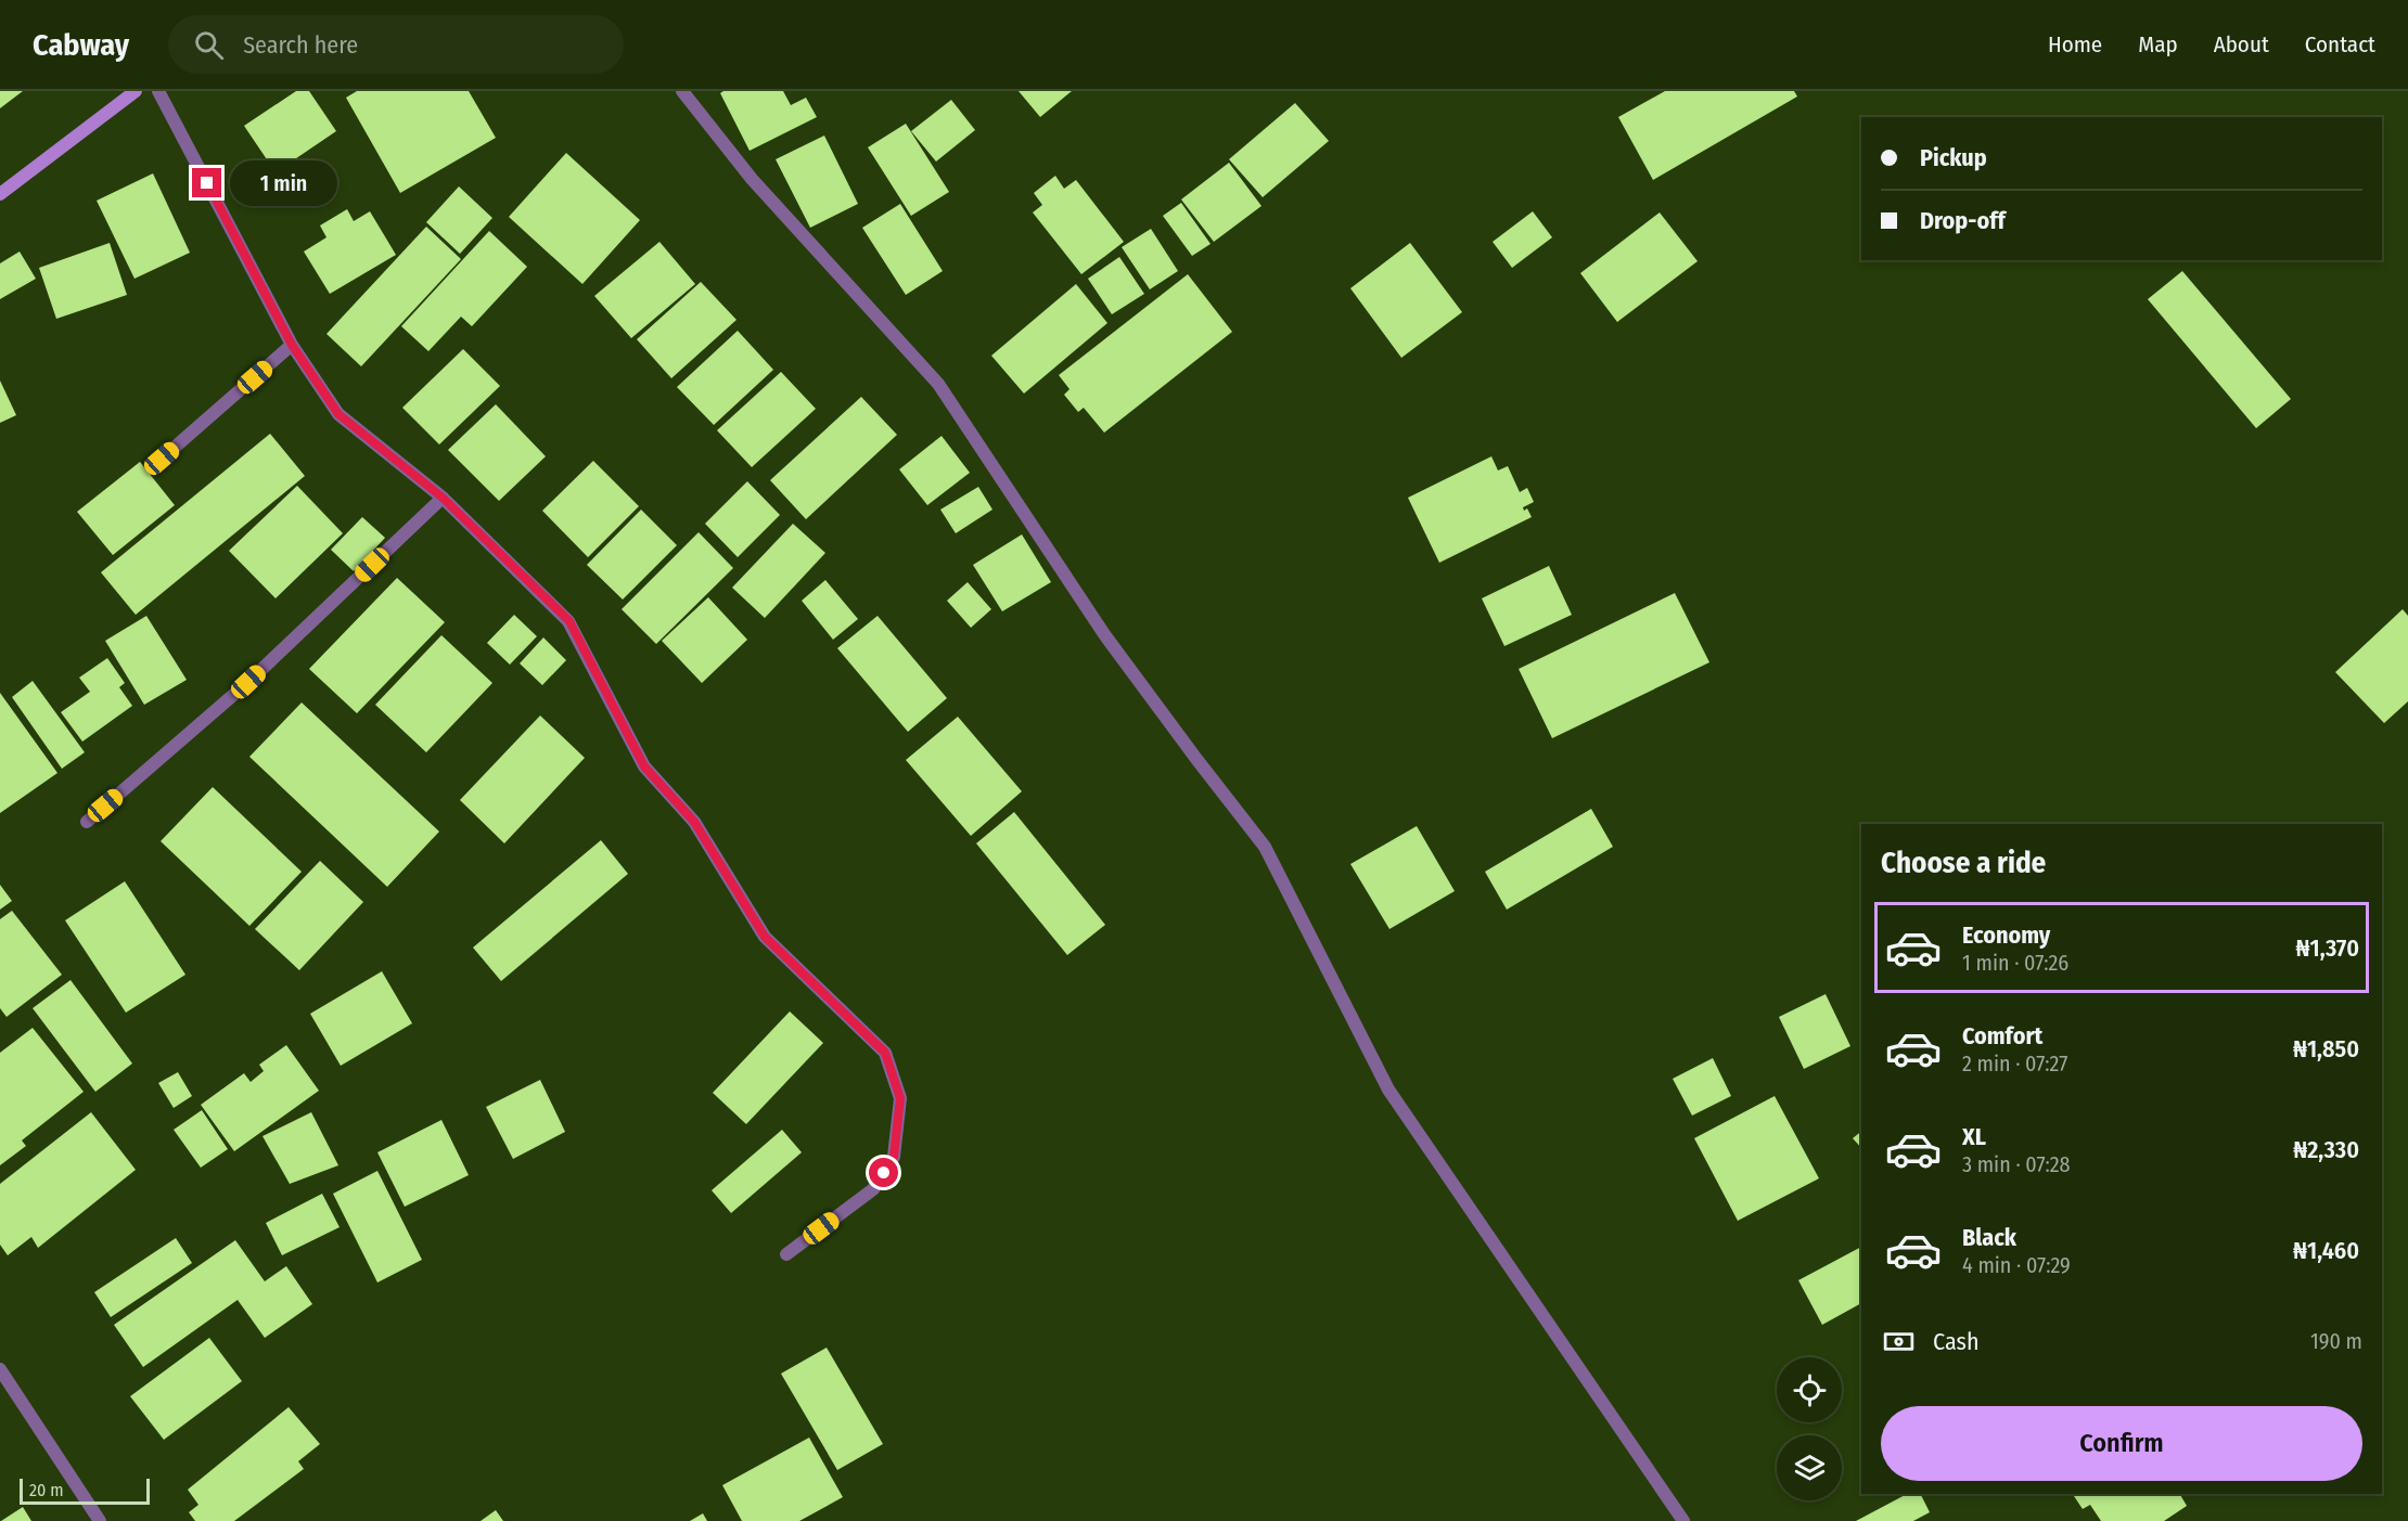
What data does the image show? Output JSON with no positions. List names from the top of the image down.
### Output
{
  "scale_bar": "20 m",
  "page": {
    "header": "Cabway",
    "search": "Search here",
    "nav": [
      "Home",
      "Map",
      "About",
      "Contact"
    ],
    "banner": ["Pickup", "Drop-off"],
    "bubble": "1 min",
    "heading": "Choose a ride",
    "list": [
      {
        "name": "Economy",
        "note": "1 min · 07:26",
        "value": "₦1,370"
      },
      {
        "name": "Comfort",
        "note": "2 min · 07:27",
        "value": "₦1,850"
      },
      {
        "name": "XL",
        "note": "3 min · 07:28",
        "value": "₦2,330"
      },
      {
        "name": "Black",
        "note": "4 min · 07:29",
        "value": "₦1,460"
      }
    ],
    "pay": ["Cash", "190 m"],
    "buttons": "Confirm",
    "scale": "20 m"
  }
}
